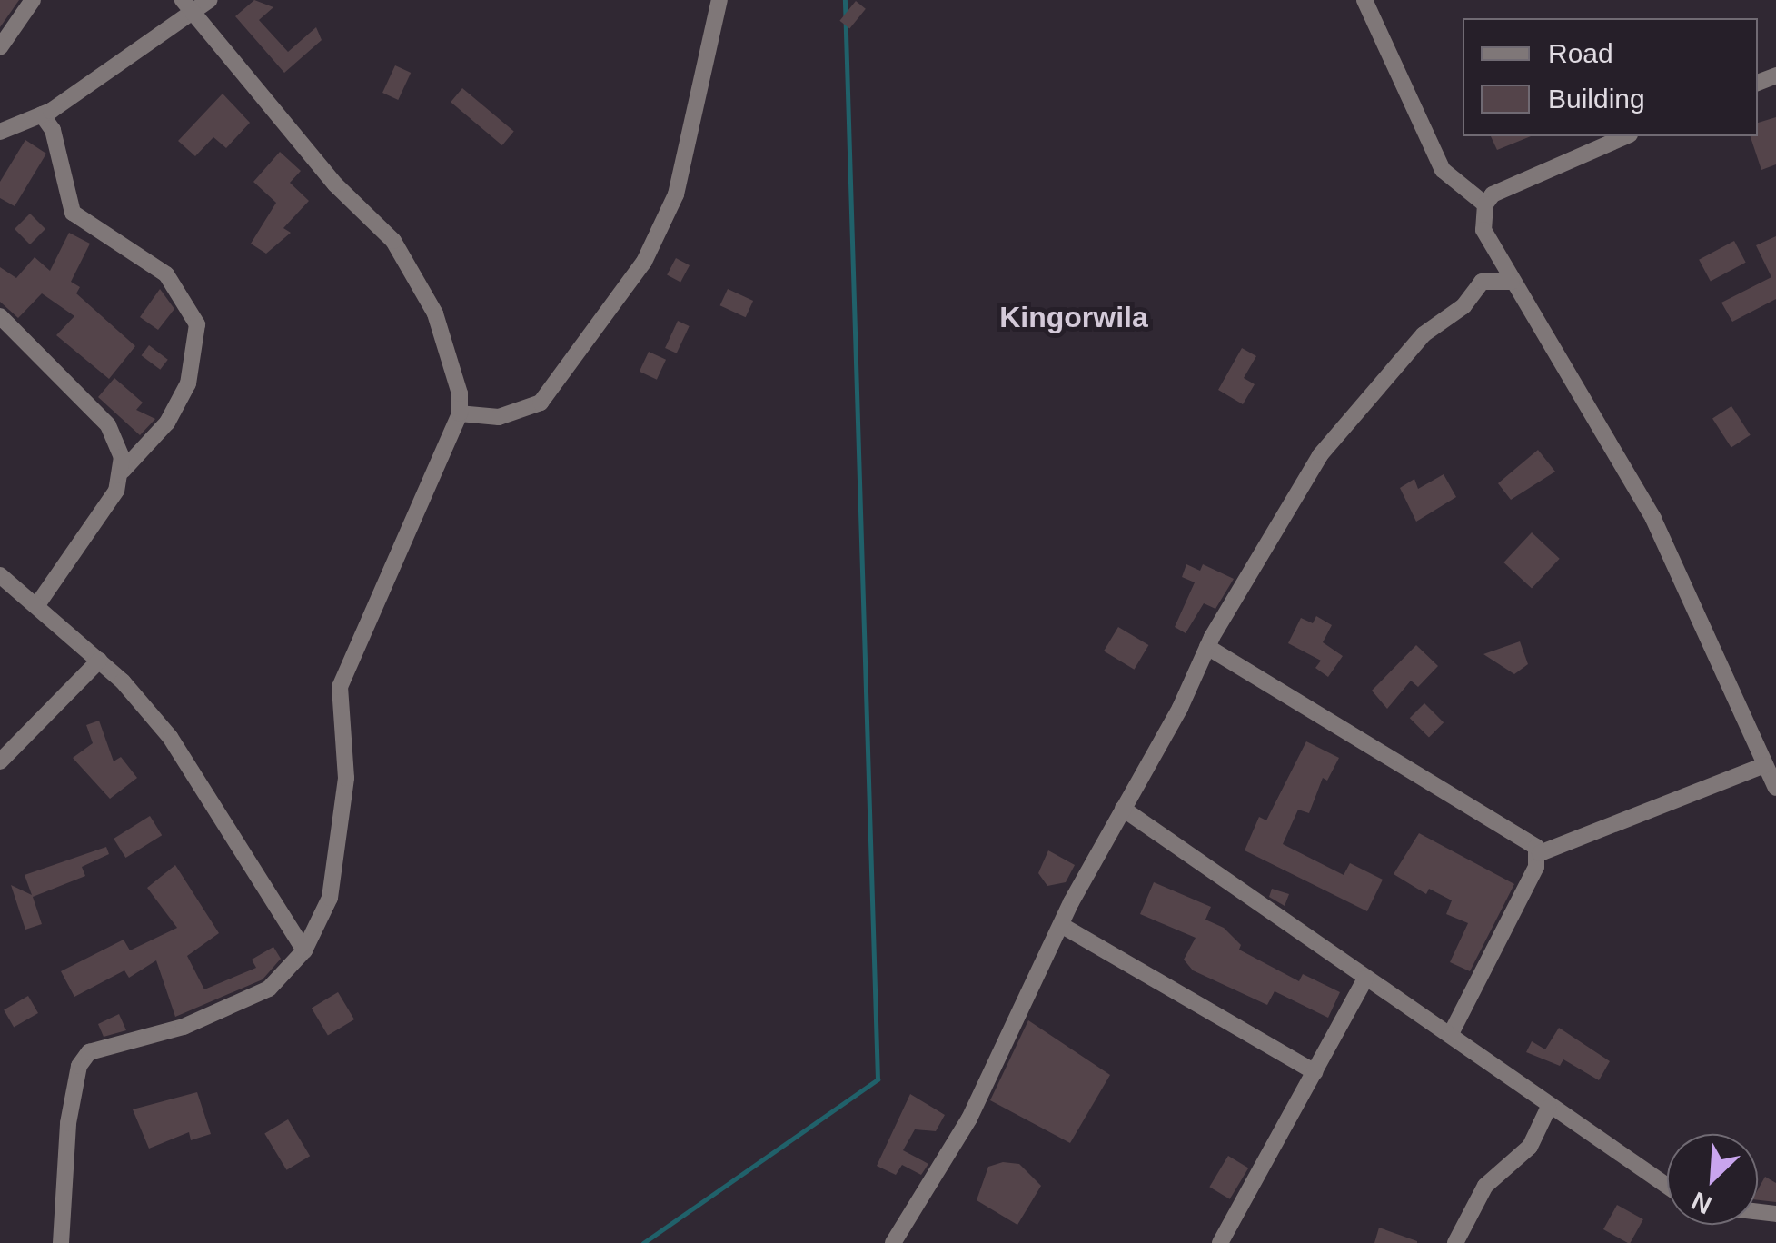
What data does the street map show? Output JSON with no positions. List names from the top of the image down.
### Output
{
  "districts": ["Kingorwila"],
  "legend": ["Road", "Building"],
  "north": "bottom left"
}
